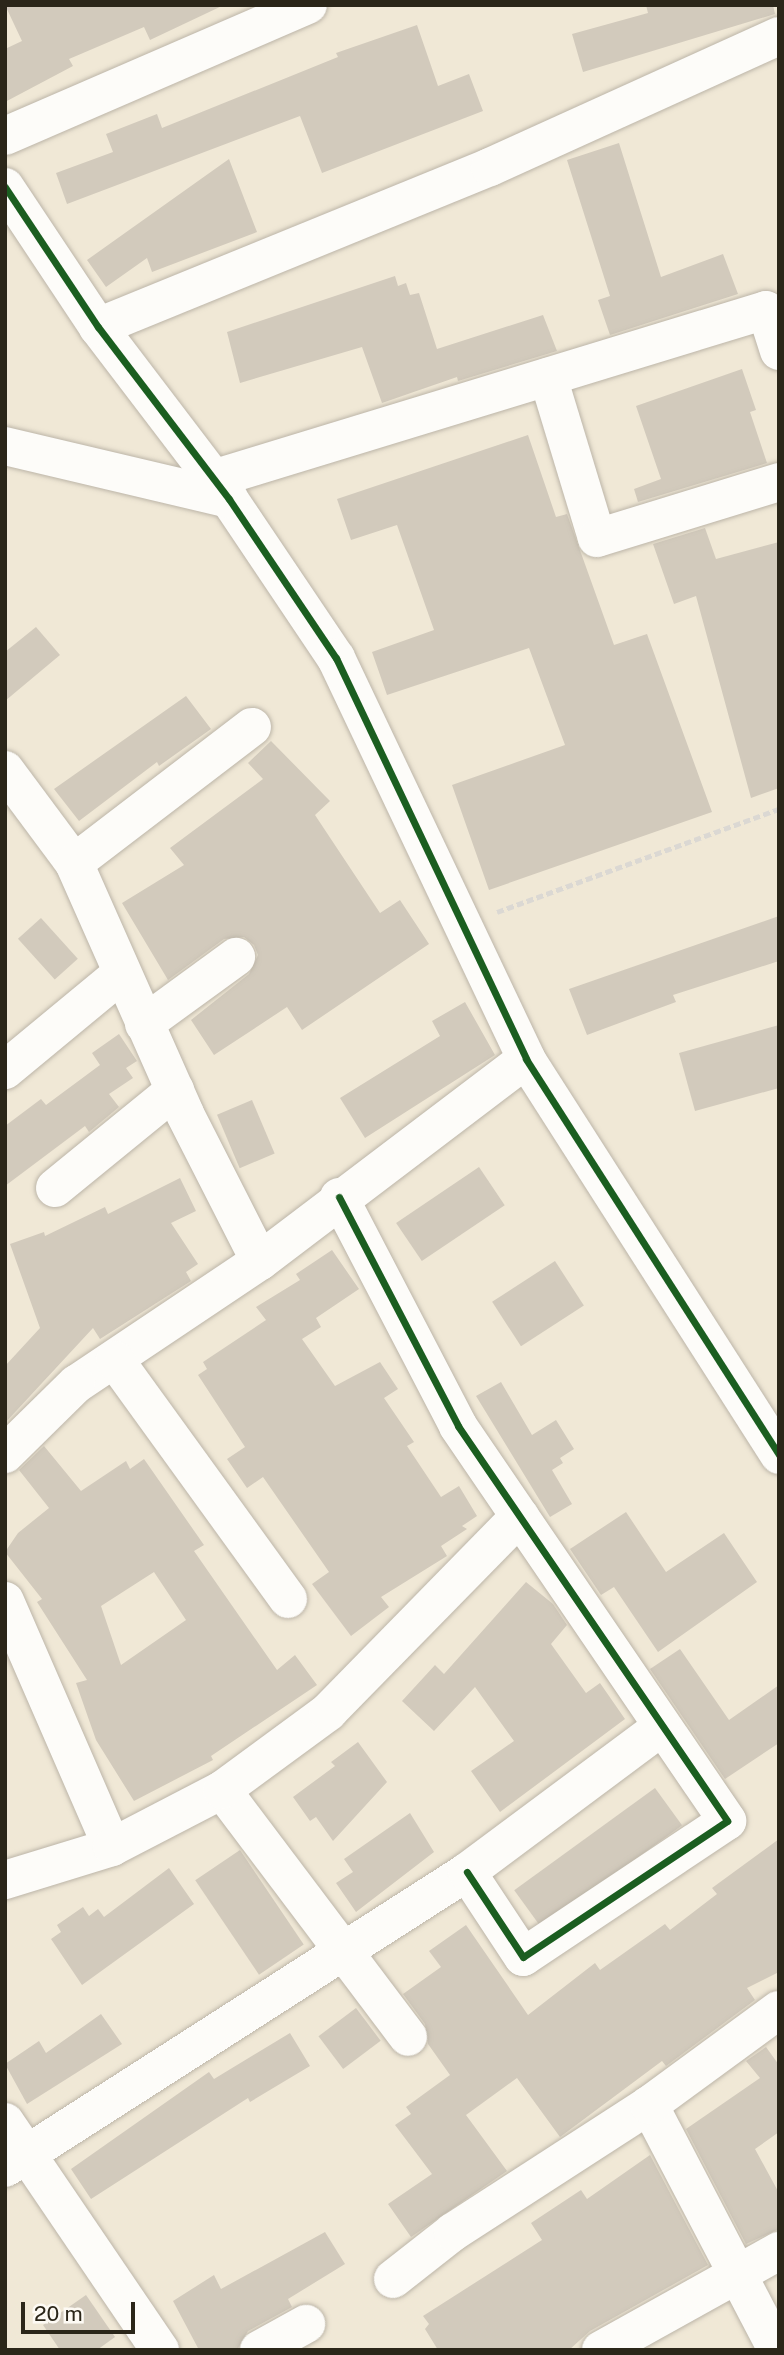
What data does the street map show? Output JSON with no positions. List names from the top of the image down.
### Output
{
  "scale_bar": "20 m"
}
